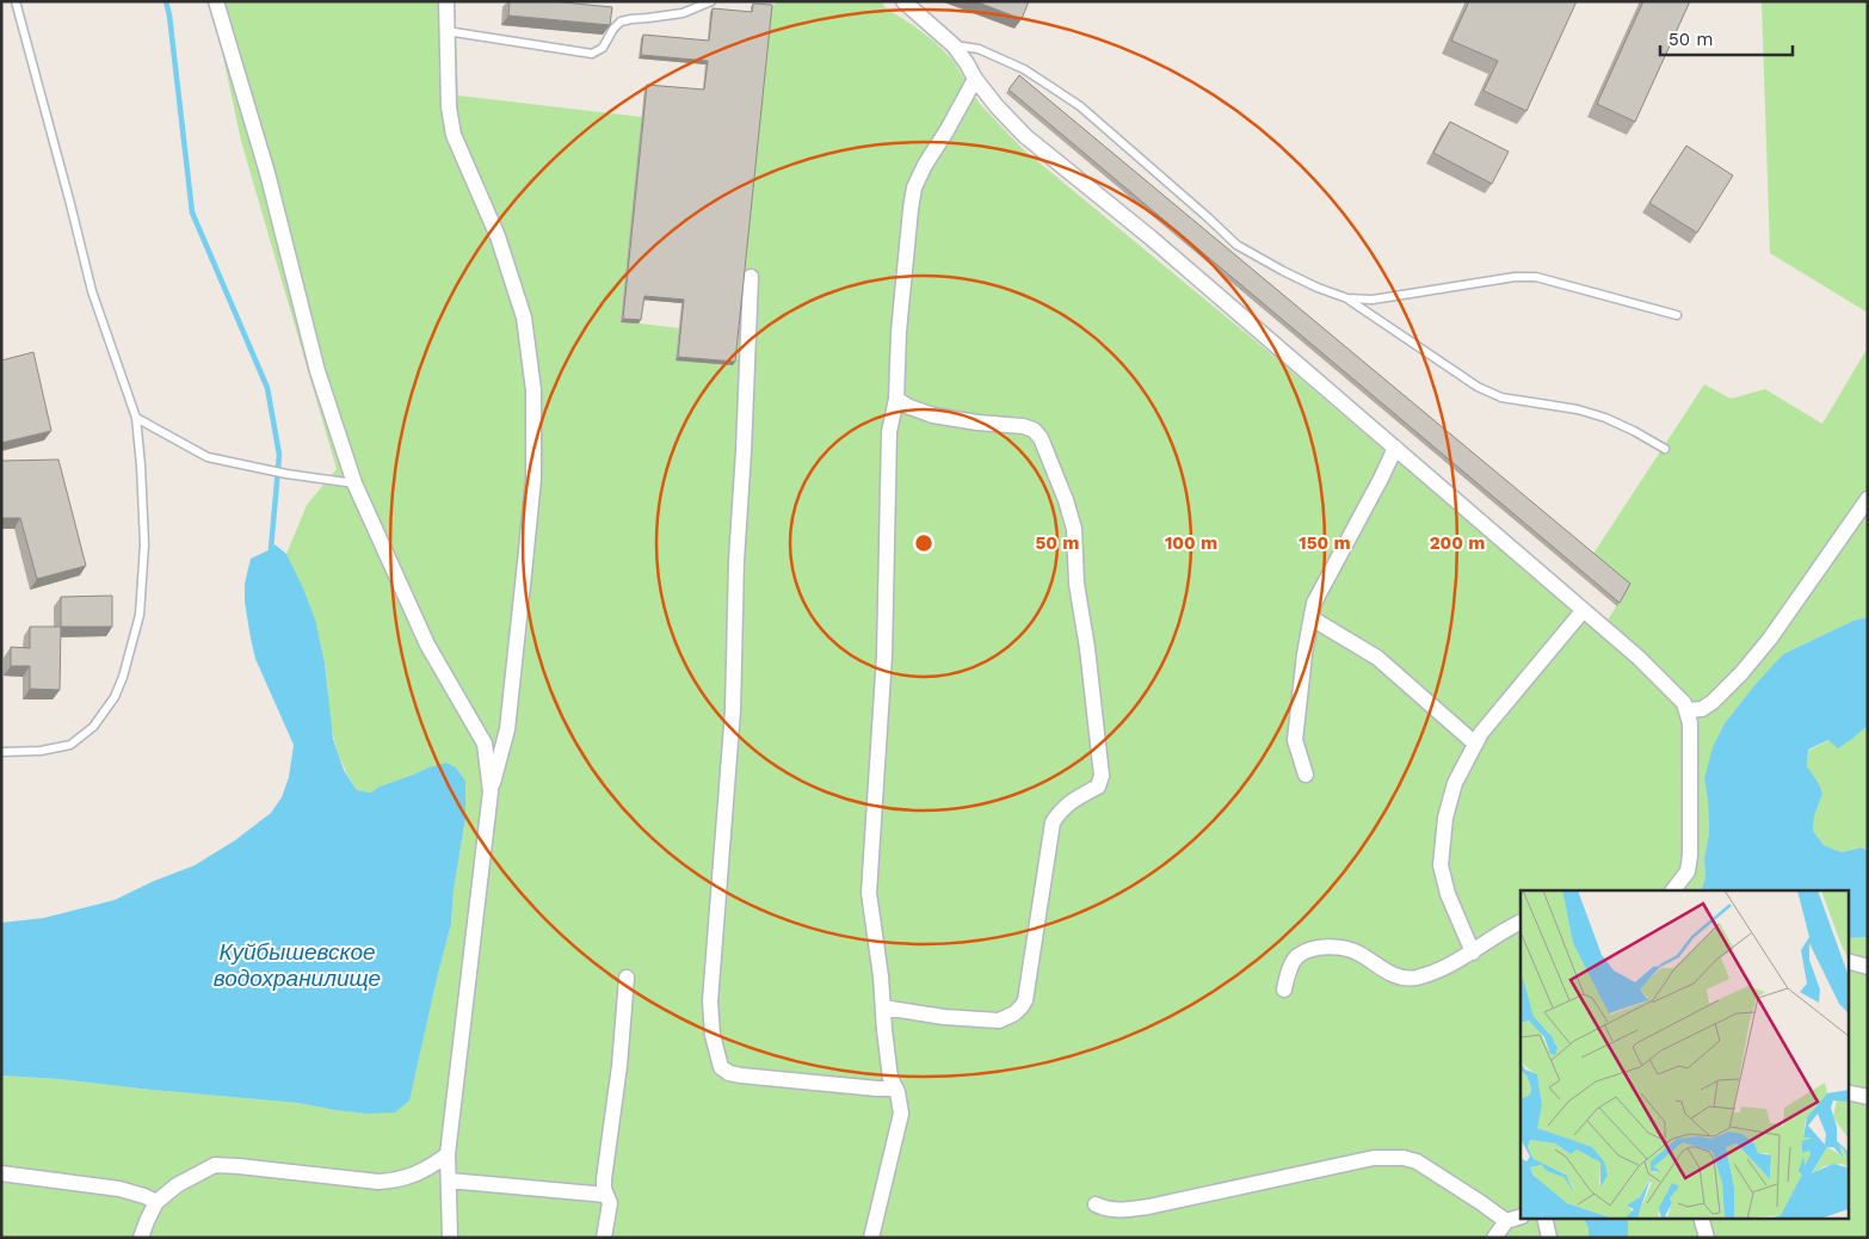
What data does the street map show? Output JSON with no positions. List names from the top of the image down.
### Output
{
  "water": ["Куйбышевское водохранилище"],
  "scale_bar": "50 m",
  "rings": [
    "50 m",
    "100 m",
    "150 m",
    "200 m"
  ]
}
